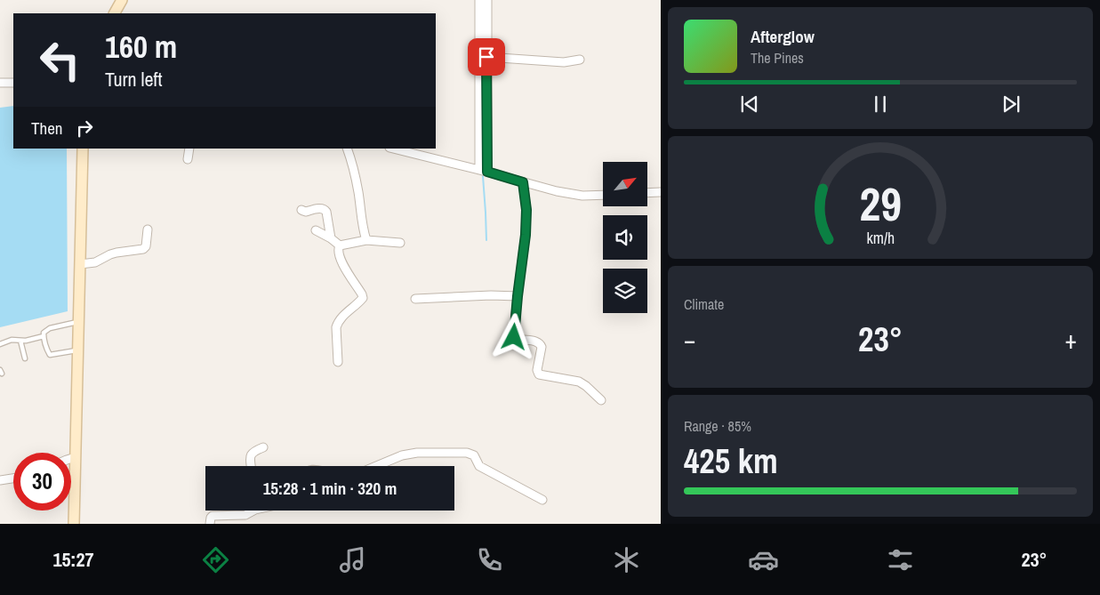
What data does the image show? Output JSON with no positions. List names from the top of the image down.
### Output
{
  "north": "top right",
  "page": {
    "turn": ["160 m", "Turn left"],
    "song": ["Afterglow", "The Pines"],
    "then": "Then",
    "tile": [
      "Climate",
      ["Range · 85%", "425 km"]
    ],
    "heat": ["−", "23°", "+"],
    "limit": "30",
    "trip": "15:28 · 1 min · 320 m",
    "tabs": ["15:27", "23°"],
    "gauge": ["29", "km/h"]
  }
}
